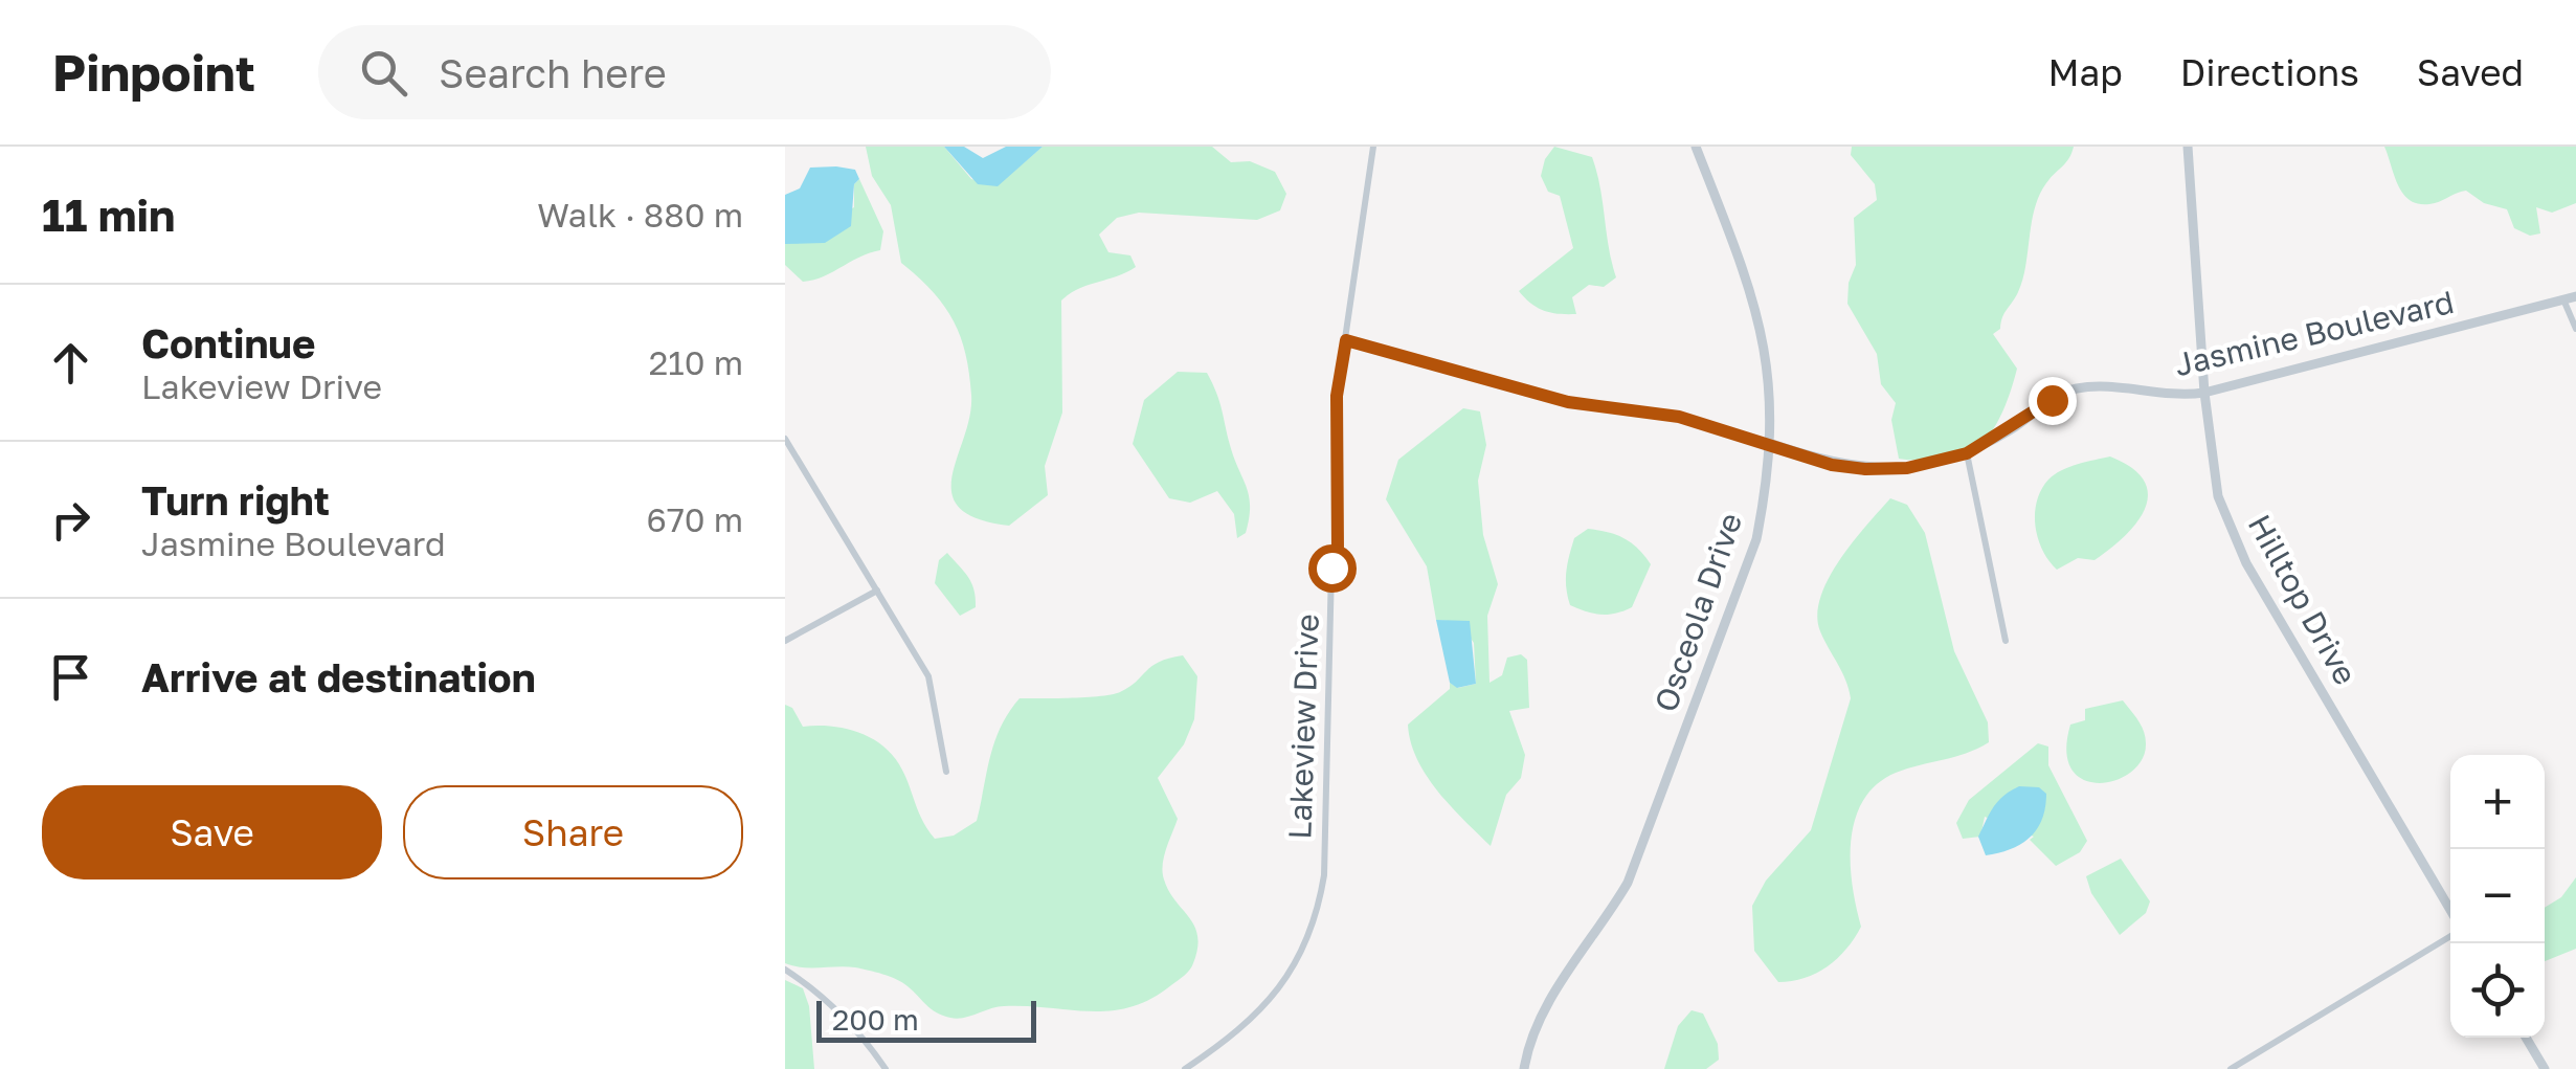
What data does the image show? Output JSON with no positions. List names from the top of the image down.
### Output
{
  "streets": {
    "street": [
      "Jasmine Boulevard",
      "Hilltop Drive",
      "Osceola Drive",
      "Lakeview Drive"
    ]
  },
  "crossings": [
    ["Jasmine Boulevard", "Hilltop Drive"],
    ["Jasmine Boulevard", "Osceola Drive"],
    ["Jasmine Boulevard", "Lakeview Drive"]
  ],
  "scale_bar": "200 m",
  "page": {
    "header": "Pinpoint",
    "search": "Search here",
    "nav": ["Map", "Directions", "Saved"],
    "heading": ["11 min", "Walk · 880 m"],
    "list": [
      ["Continue", "Lakeview Drive", "210 m"],
      ["Turn right", "Jasmine Boulevard", "670 m"],
      "Arrive at destination"
    ],
    "buttons": ["Save", "Share"],
    "map_buttons": ["+", "−"],
    "scale": "200 m"
  }
}
